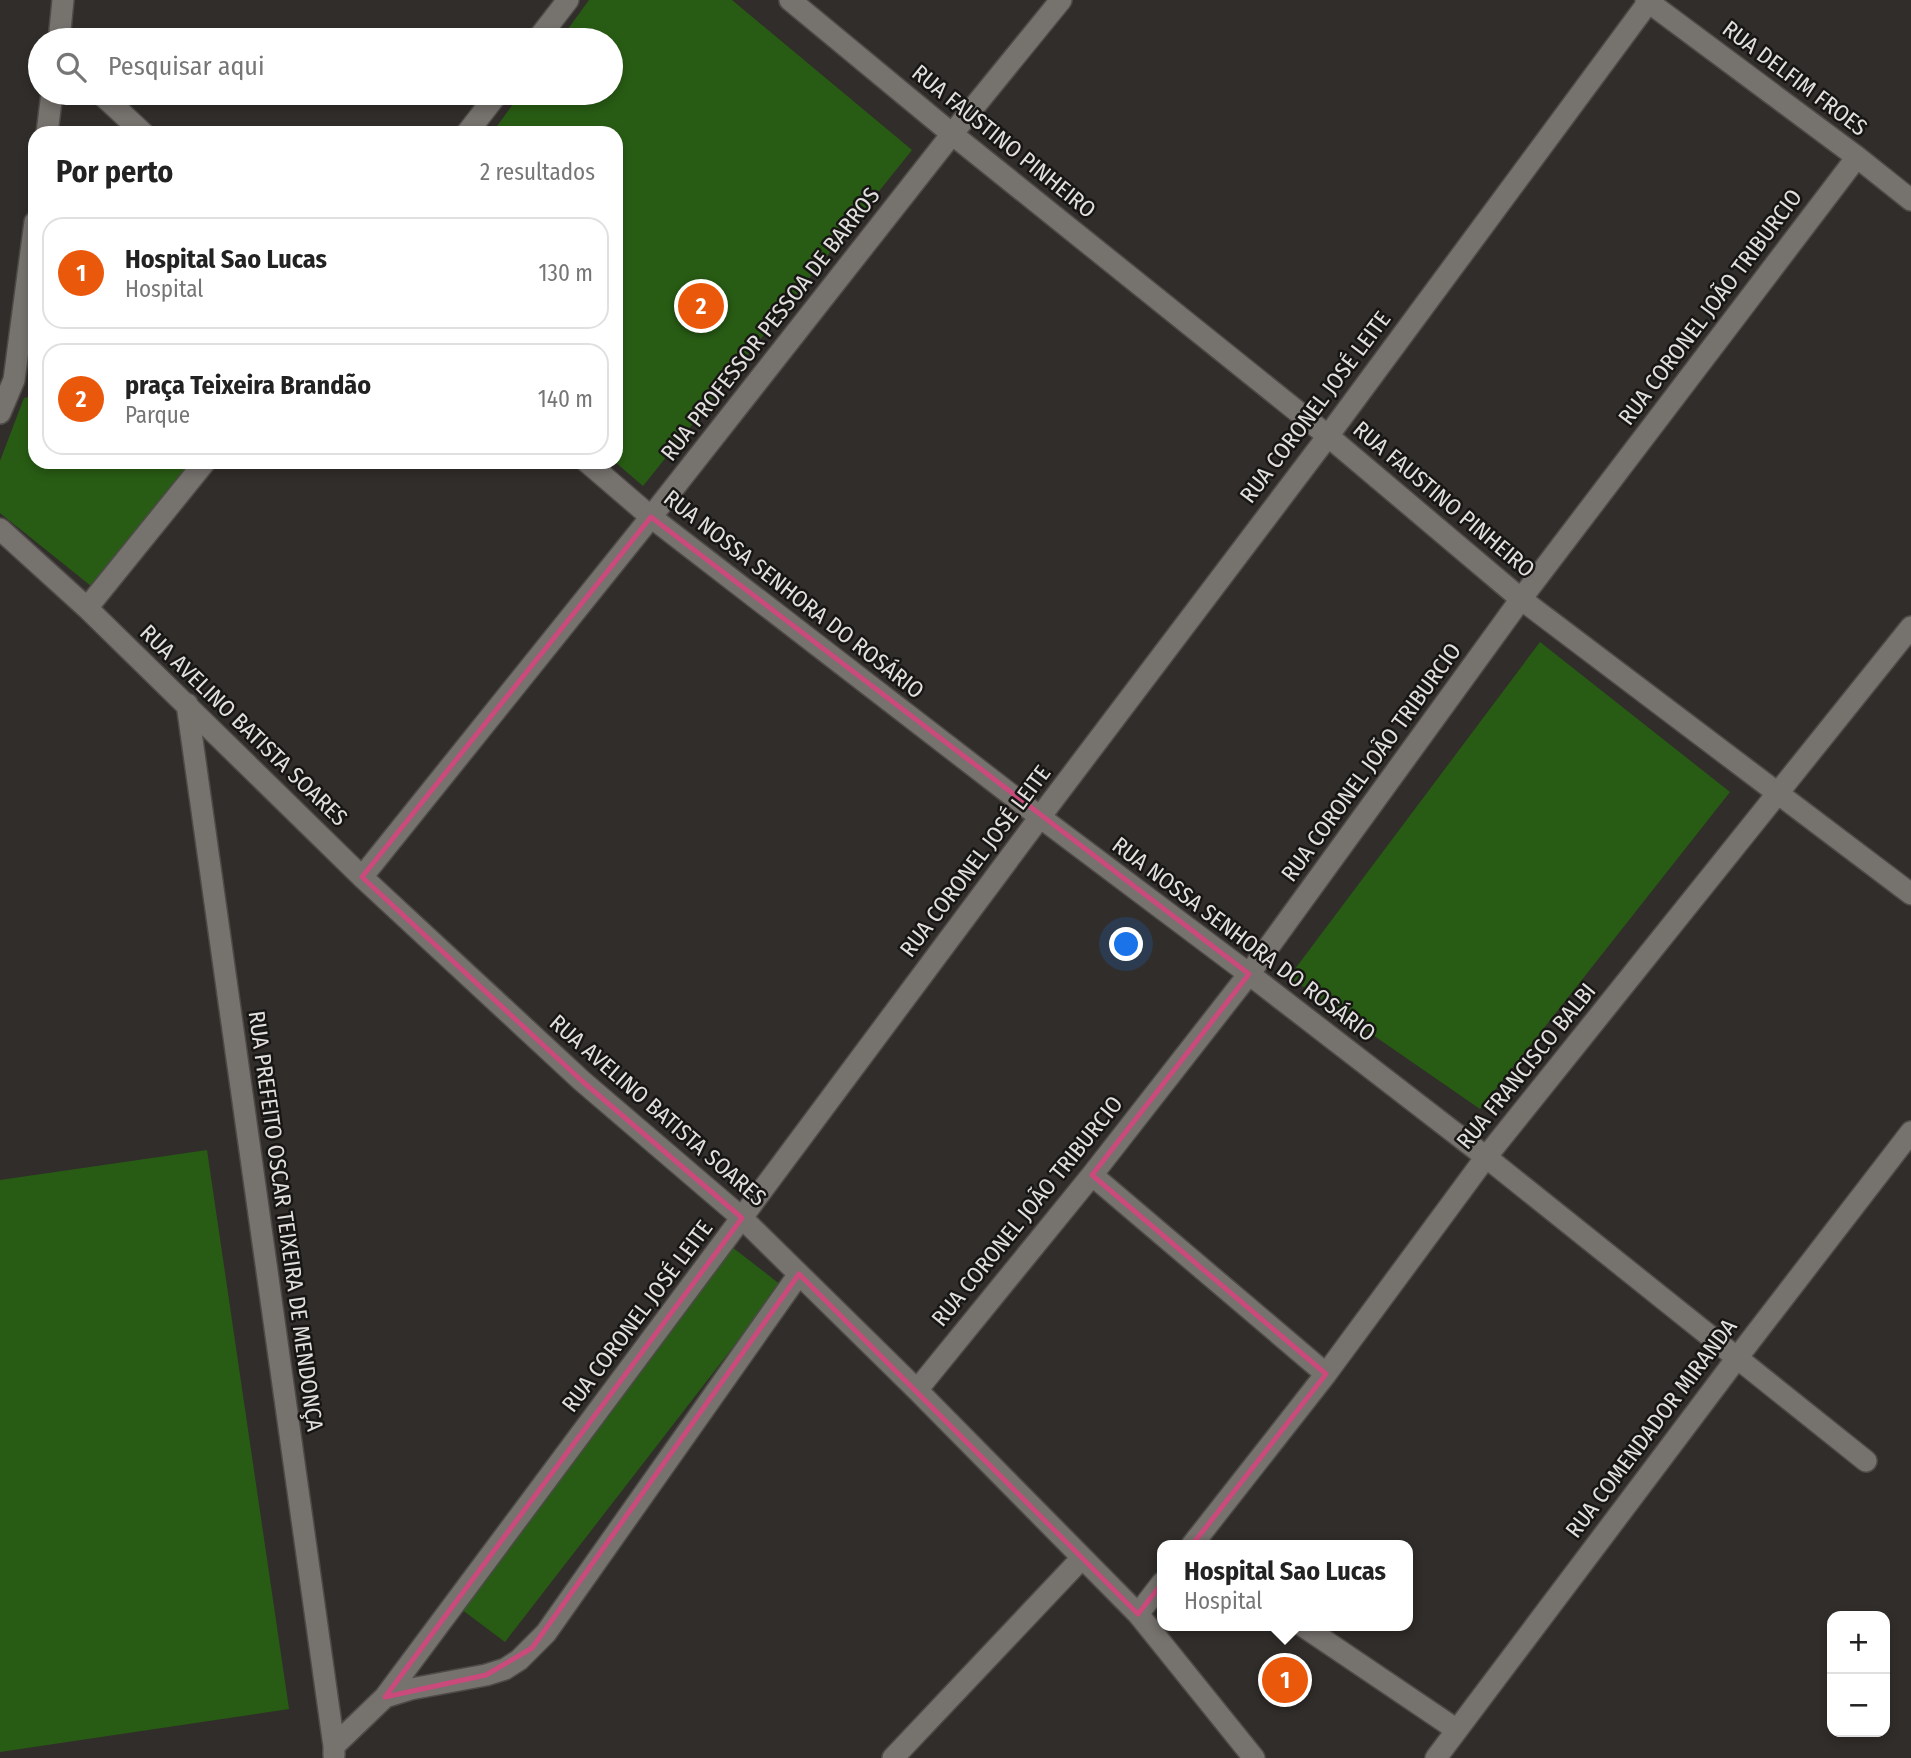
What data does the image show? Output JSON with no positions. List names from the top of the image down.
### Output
{
  "streets": {
    "street": [
      "RUA DELFIM FROES",
      "RUA FAUSTINO PINHEIRO",
      "RUA CORONEL JOÃO TRIBURCIO",
      "RUA PROFESSOR PESSOA DE BARROS",
      "RUA CORONEL JOSÉ LEITE",
      "RUA NOSSA SENHORA DO ROSÁRIO",
      "RUA AVELINO BATISTA SOARES",
      "RUA FRANCISCO BALBI",
      "RUA PREFEITO OSCAR TEIXEIRA DE MENDONÇA",
      "RUA COMENDADOR MIRANDA"
    ]
  },
  "crossings": [
    ["RUA DELFIM FROES", "RUA CORONEL JOÃO TRIBURCIO"],
    ["RUA DELFIM FROES", "RUA CORONEL JOSÉ LEITE"],
    ["RUA FAUSTINO PINHEIRO", "RUA CORONEL JOÃO TRIBURCIO"],
    ["RUA FAUSTINO PINHEIRO", "RUA PROFESSOR PESSOA DE BARROS"],
    ["RUA FAUSTINO PINHEIRO", "RUA CORONEL JOSÉ LEITE"],
    ["RUA FAUSTINO PINHEIRO", "RUA FRANCISCO BALBI"],
    ["RUA CORONEL JOÃO TRIBURCIO", "RUA NOSSA SENHORA DO ROSÁRIO"],
    ["RUA CORONEL JOÃO TRIBURCIO", "RUA AVELINO BATISTA SOARES"],
    ["RUA PROFESSOR PESSOA DE BARROS", "RUA NOSSA SENHORA DO ROSÁRIO"],
    ["RUA PROFESSOR PESSOA DE BARROS", "RUA AVELINO BATISTA SOARES"],
    ["RUA CORONEL JOSÉ LEITE", "RUA NOSSA SENHORA DO ROSÁRIO"],
    ["RUA CORONEL JOSÉ LEITE", "RUA AVELINO BATISTA SOARES"],
    ["RUA CORONEL JOSÉ LEITE", "RUA PREFEITO OSCAR TEIXEIRA DE MENDONÇA"],
    ["RUA NOSSA SENHORA DO ROSÁRIO", "RUA FRANCISCO BALBI"],
    ["RUA NOSSA SENHORA DO ROSÁRIO", "RUA COMENDADOR MIRANDA"],
    ["RUA AVELINO BATISTA SOARES", "RUA PREFEITO OSCAR TEIXEIRA DE MENDONÇA"]
  ],
  "page": {
    "search": "Pesquisar aqui",
    "heading": ["Por perto", "2 resultados"],
    "list": [
      {
        "mark": "1",
        "name": "Hospital Sao Lucas",
        "note": "Hospital",
        "value": "130 m"
      },
      {
        "mark": "2",
        "name": "praça Teixeira Brandão",
        "note": "Parque",
        "value": "140 m"
      }
    ],
    "pins": ["2", "1"],
    "popup": ["Hospital Sao Lucas", "Hospital"],
    "map_buttons": ["+", "−"]
  }
}
